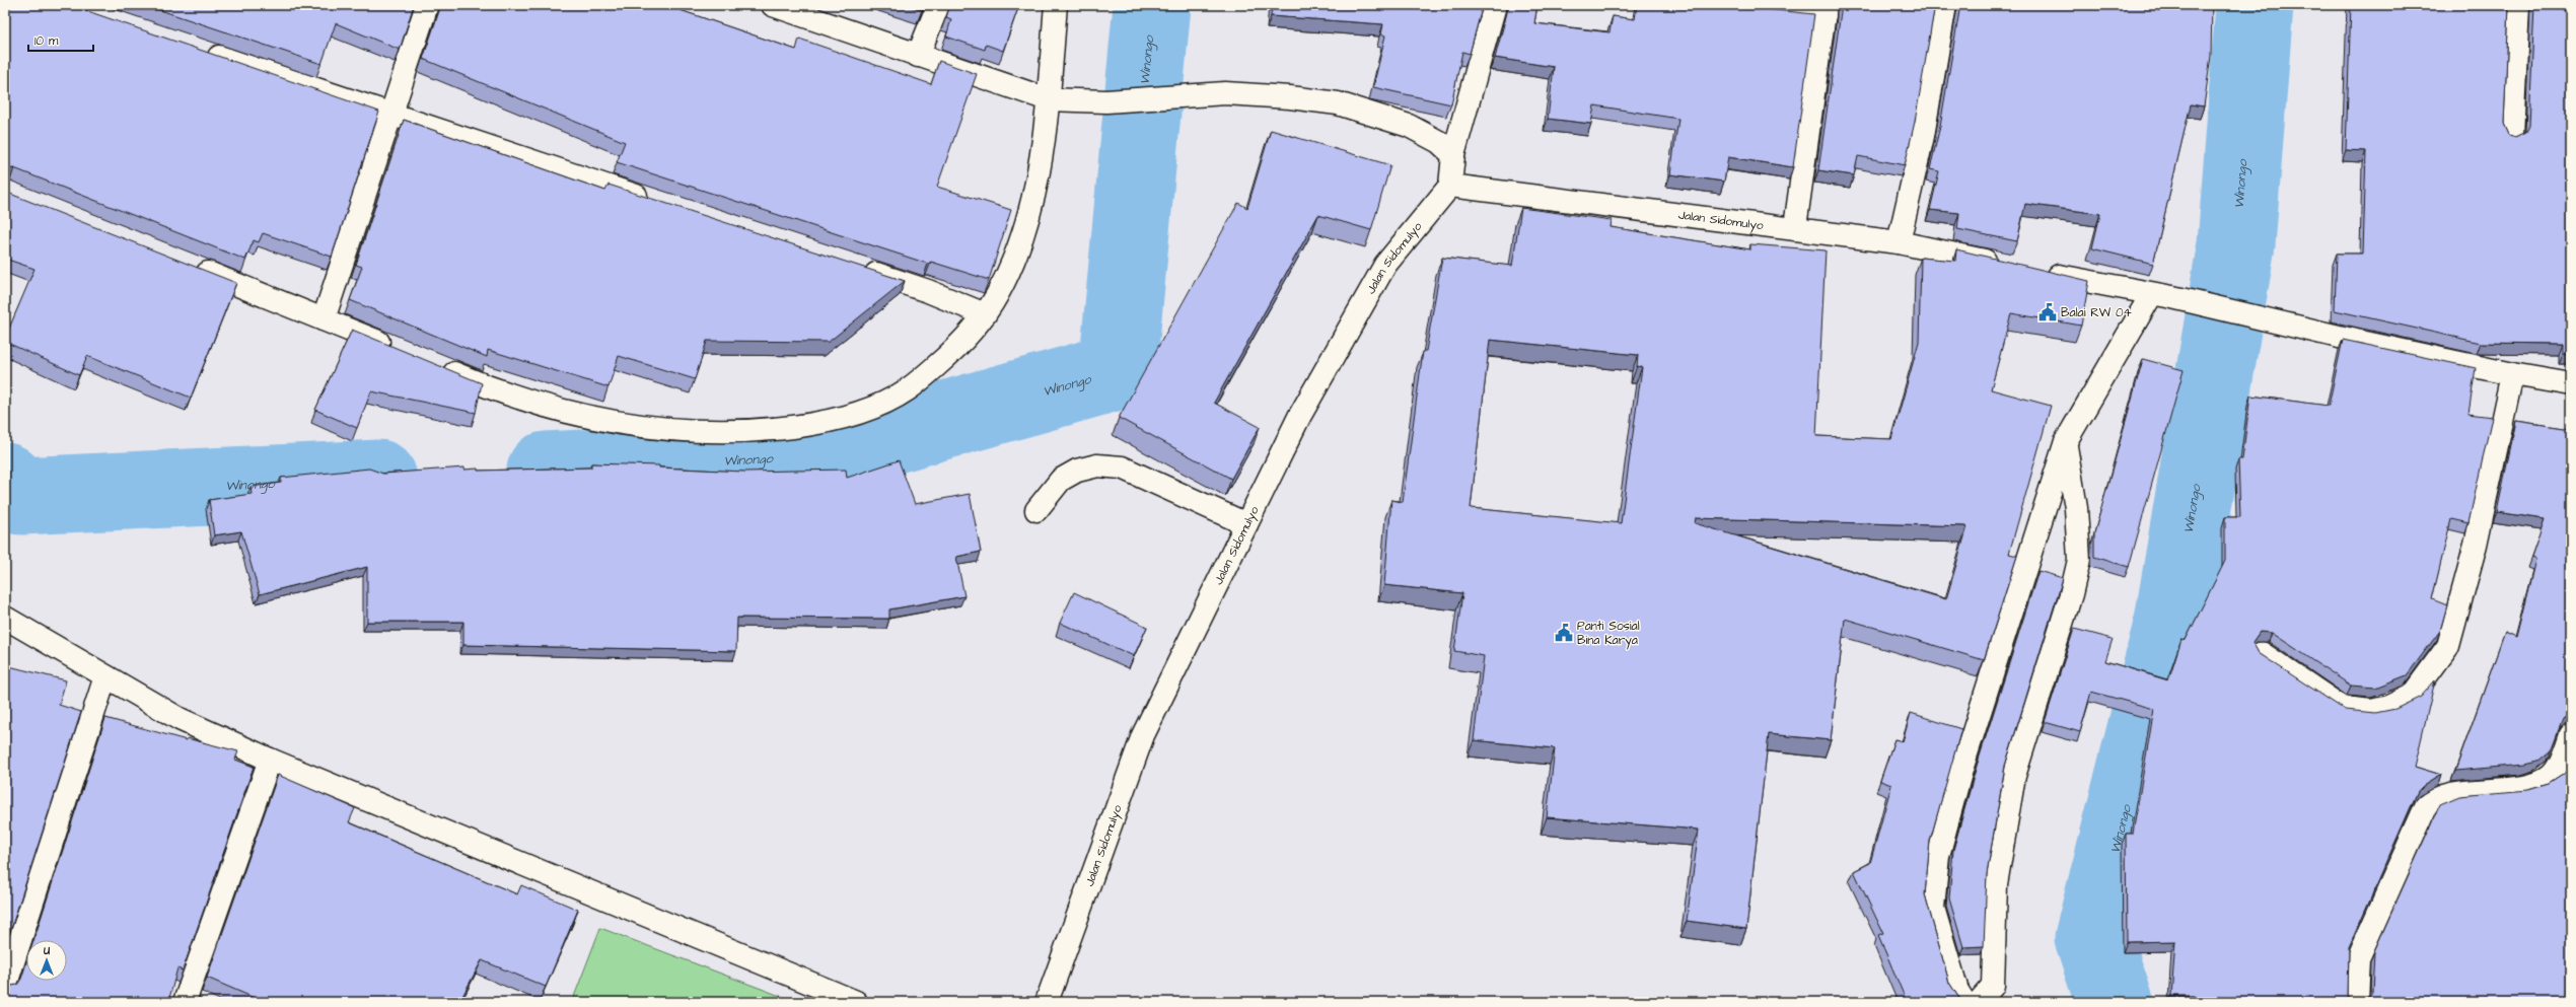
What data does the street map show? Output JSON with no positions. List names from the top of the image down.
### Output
{
  "streets": {
    "street": ["Jalan Sidomulyo"]
  },
  "water": ["Winongo"],
  "places": {
    "public building": ["Balai RW 04", "Panti Sosial Bina Karya"]
  },
  "scale_bar": "10 m",
  "north": "top"
}
